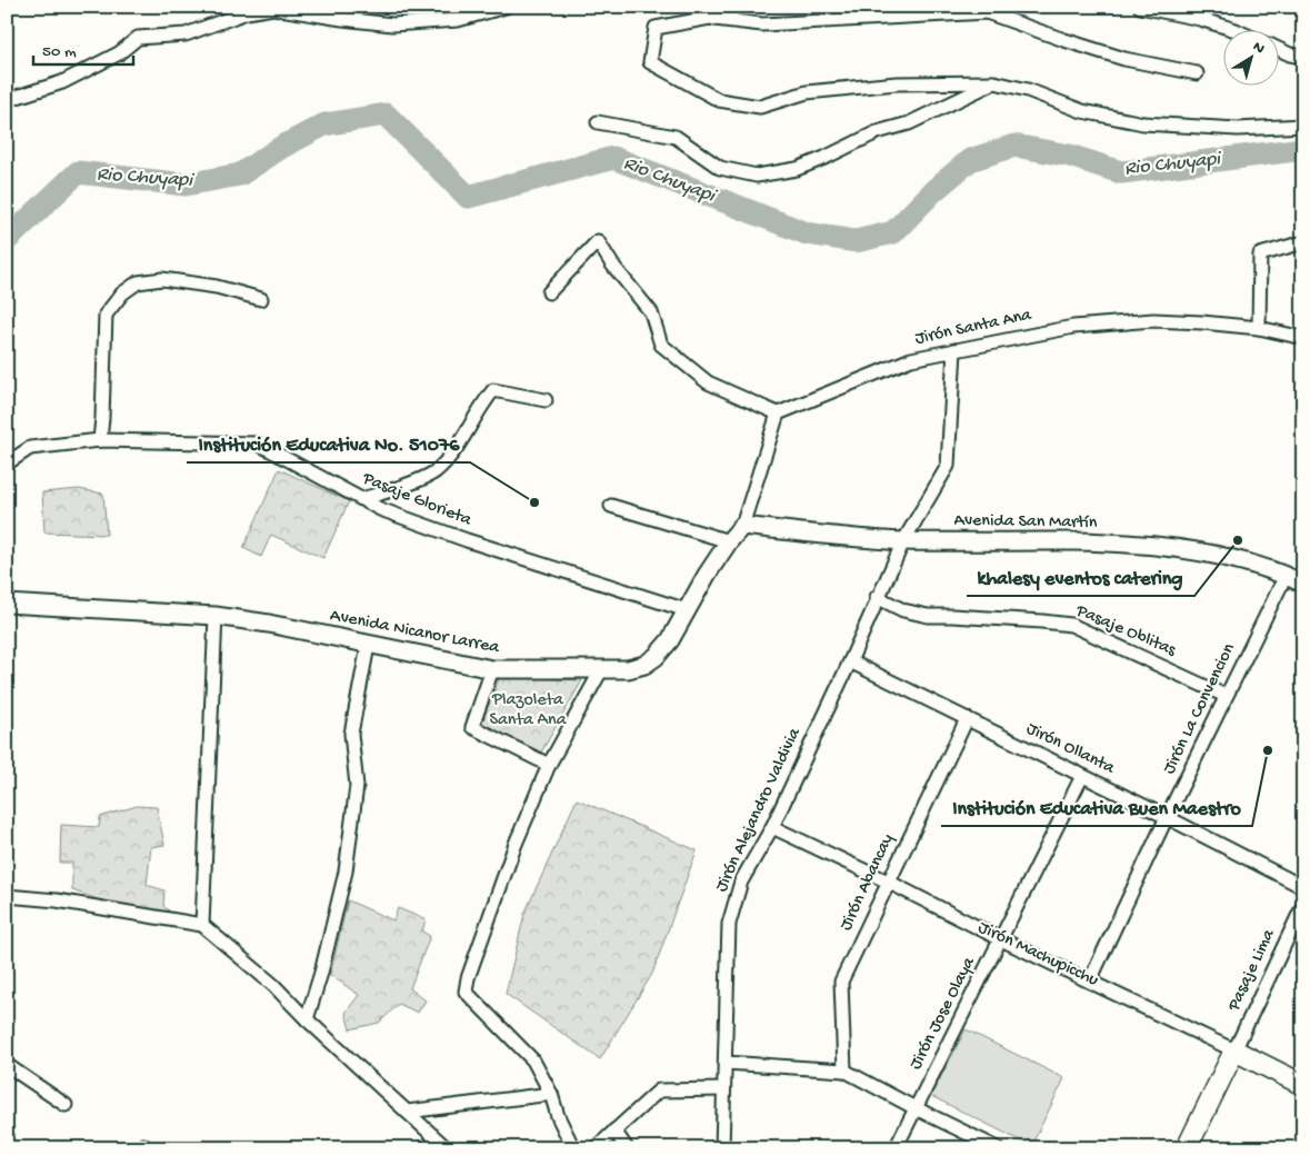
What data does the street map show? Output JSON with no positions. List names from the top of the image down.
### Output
{
  "streets": {
    "main road": ["Avenida San Martín", "Avenida Nicanor Larrea", "Jirón Machupicchu"],
    "street": [
      "Jirón Santa Ana",
      "Pasaje Glorieta",
      "Pasaje Oblitas",
      "Jirón La Convencion",
      "Jirón Ollanta",
      "Jirón Alejandro Valdivia",
      "Jirón Abancay",
      "Pasaje Lima",
      "Jirón Jose Olaya"
    ]
  },
  "crossings": [
    ["Jirón Santa Ana", "Jirón Alejandro Valdivia"],
    ["Pasaje Glorieta", "Avenida Nicanor Larrea"],
    ["Avenida San Martín", "Avenida Nicanor Larrea"],
    ["Avenida San Martín", "Jirón La Convencion"],
    ["Avenida San Martín", "Jirón Alejandro Valdivia"],
    ["Pasaje Oblitas", "Jirón La Convencion"],
    ["Pasaje Oblitas", "Jirón Alejandro Valdivia"],
    ["Jirón La Convencion", "Jirón Ollanta"],
    ["Jirón La Convencion", "Jirón Machupicchu"],
    ["Jirón Ollanta", "Jirón Alejandro Valdivia"],
    ["Jirón Ollanta", "Jirón Abancay"],
    ["Jirón Ollanta", "Jirón Jose Olaya"],
    ["Jirón Alejandro Valdivia", "Jirón Machupicchu"],
    ["Jirón Abancay", "Jirón Machupicchu"],
    ["Jirón Machupicchu", "Pasaje Lima"],
    ["Jirón Machupicchu", "Jirón Jose Olaya"]
  ],
  "water": ["Rio Chuyapi"],
  "parks": ["Plazoleta Santa Ana"],
  "places": ["Institución Educativa No. 51076", "khalesy eventos catering", "Institución Educativa Buen Maestro"],
  "scale_bar": "50 m",
  "north": "top right"
}
